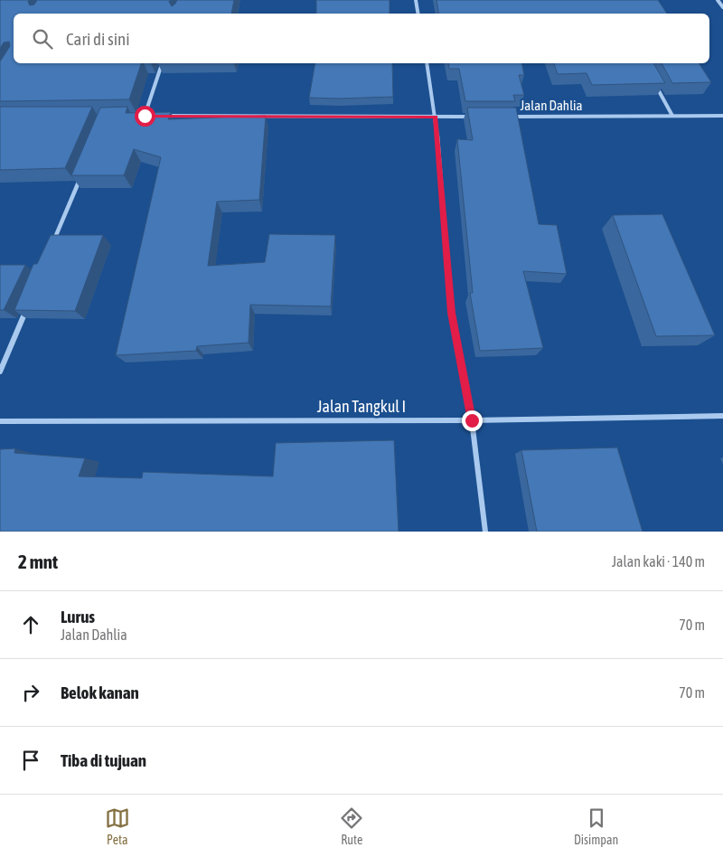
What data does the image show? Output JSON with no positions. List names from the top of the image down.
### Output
{
  "streets": {
    "street": ["Jalan Dahlia", "Jalan Tangkul I"]
  },
  "page": {
    "search": "Cari di sini",
    "heading": ["2 mnt", "Jalan kaki · 140 m"],
    "list": [
      ["Lurus", "Jalan Dahlia", "70 m"],
      ["Belok kanan", "70 m"],
      "Tiba di tujuan"
    ],
    "nav": ["Peta", "Rute", "Disimpan"]
  }
}
